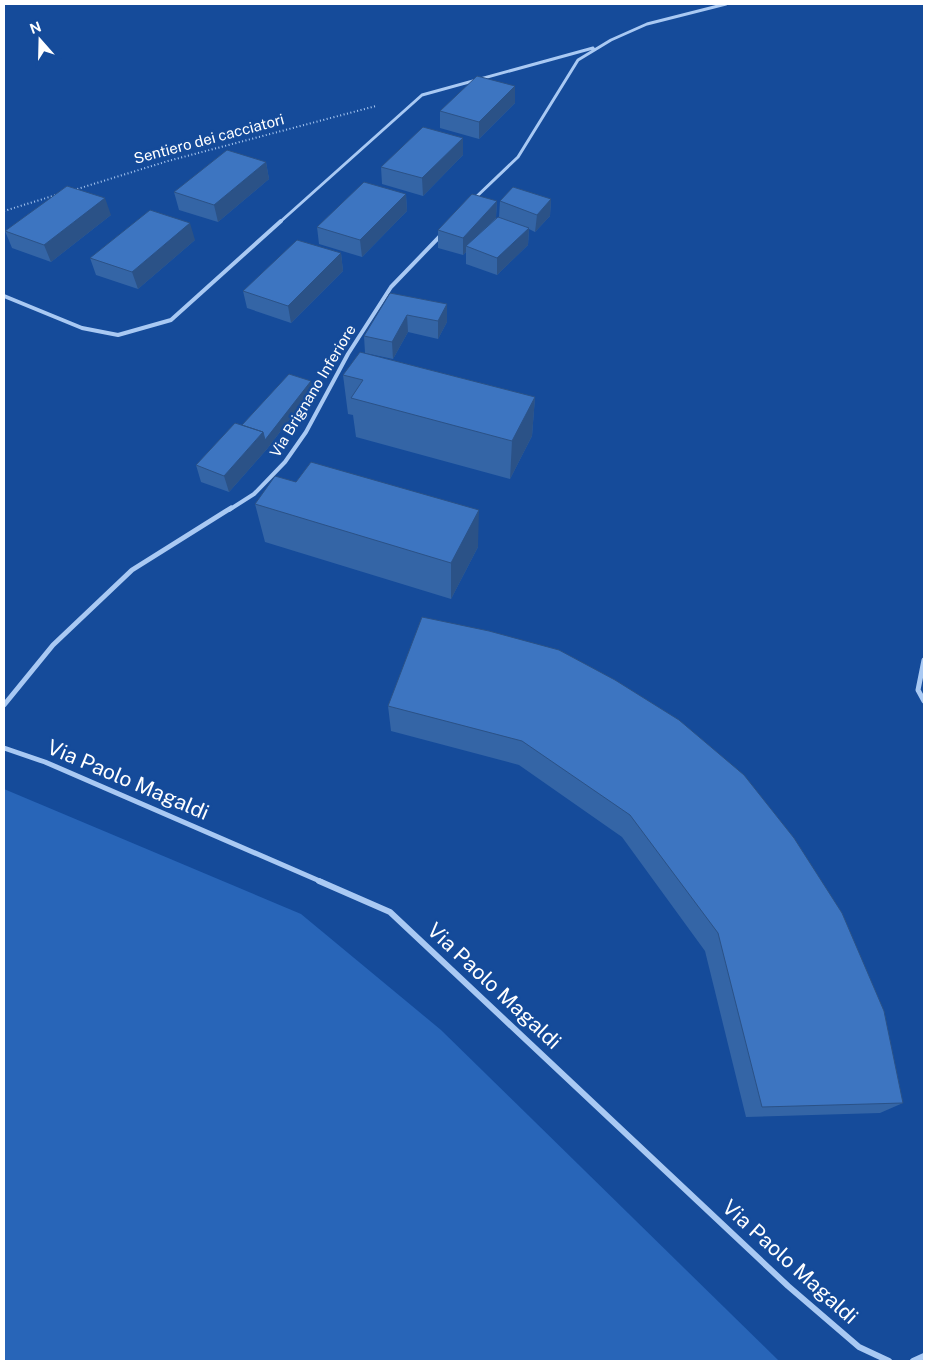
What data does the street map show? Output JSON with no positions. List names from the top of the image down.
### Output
{
  "streets": {
    "street": ["Via Brignano Inferiore", "Via Paolo Magaldi"],
    "path": ["Sentiero dei cacciatori"]
  },
  "north": "top"
}
